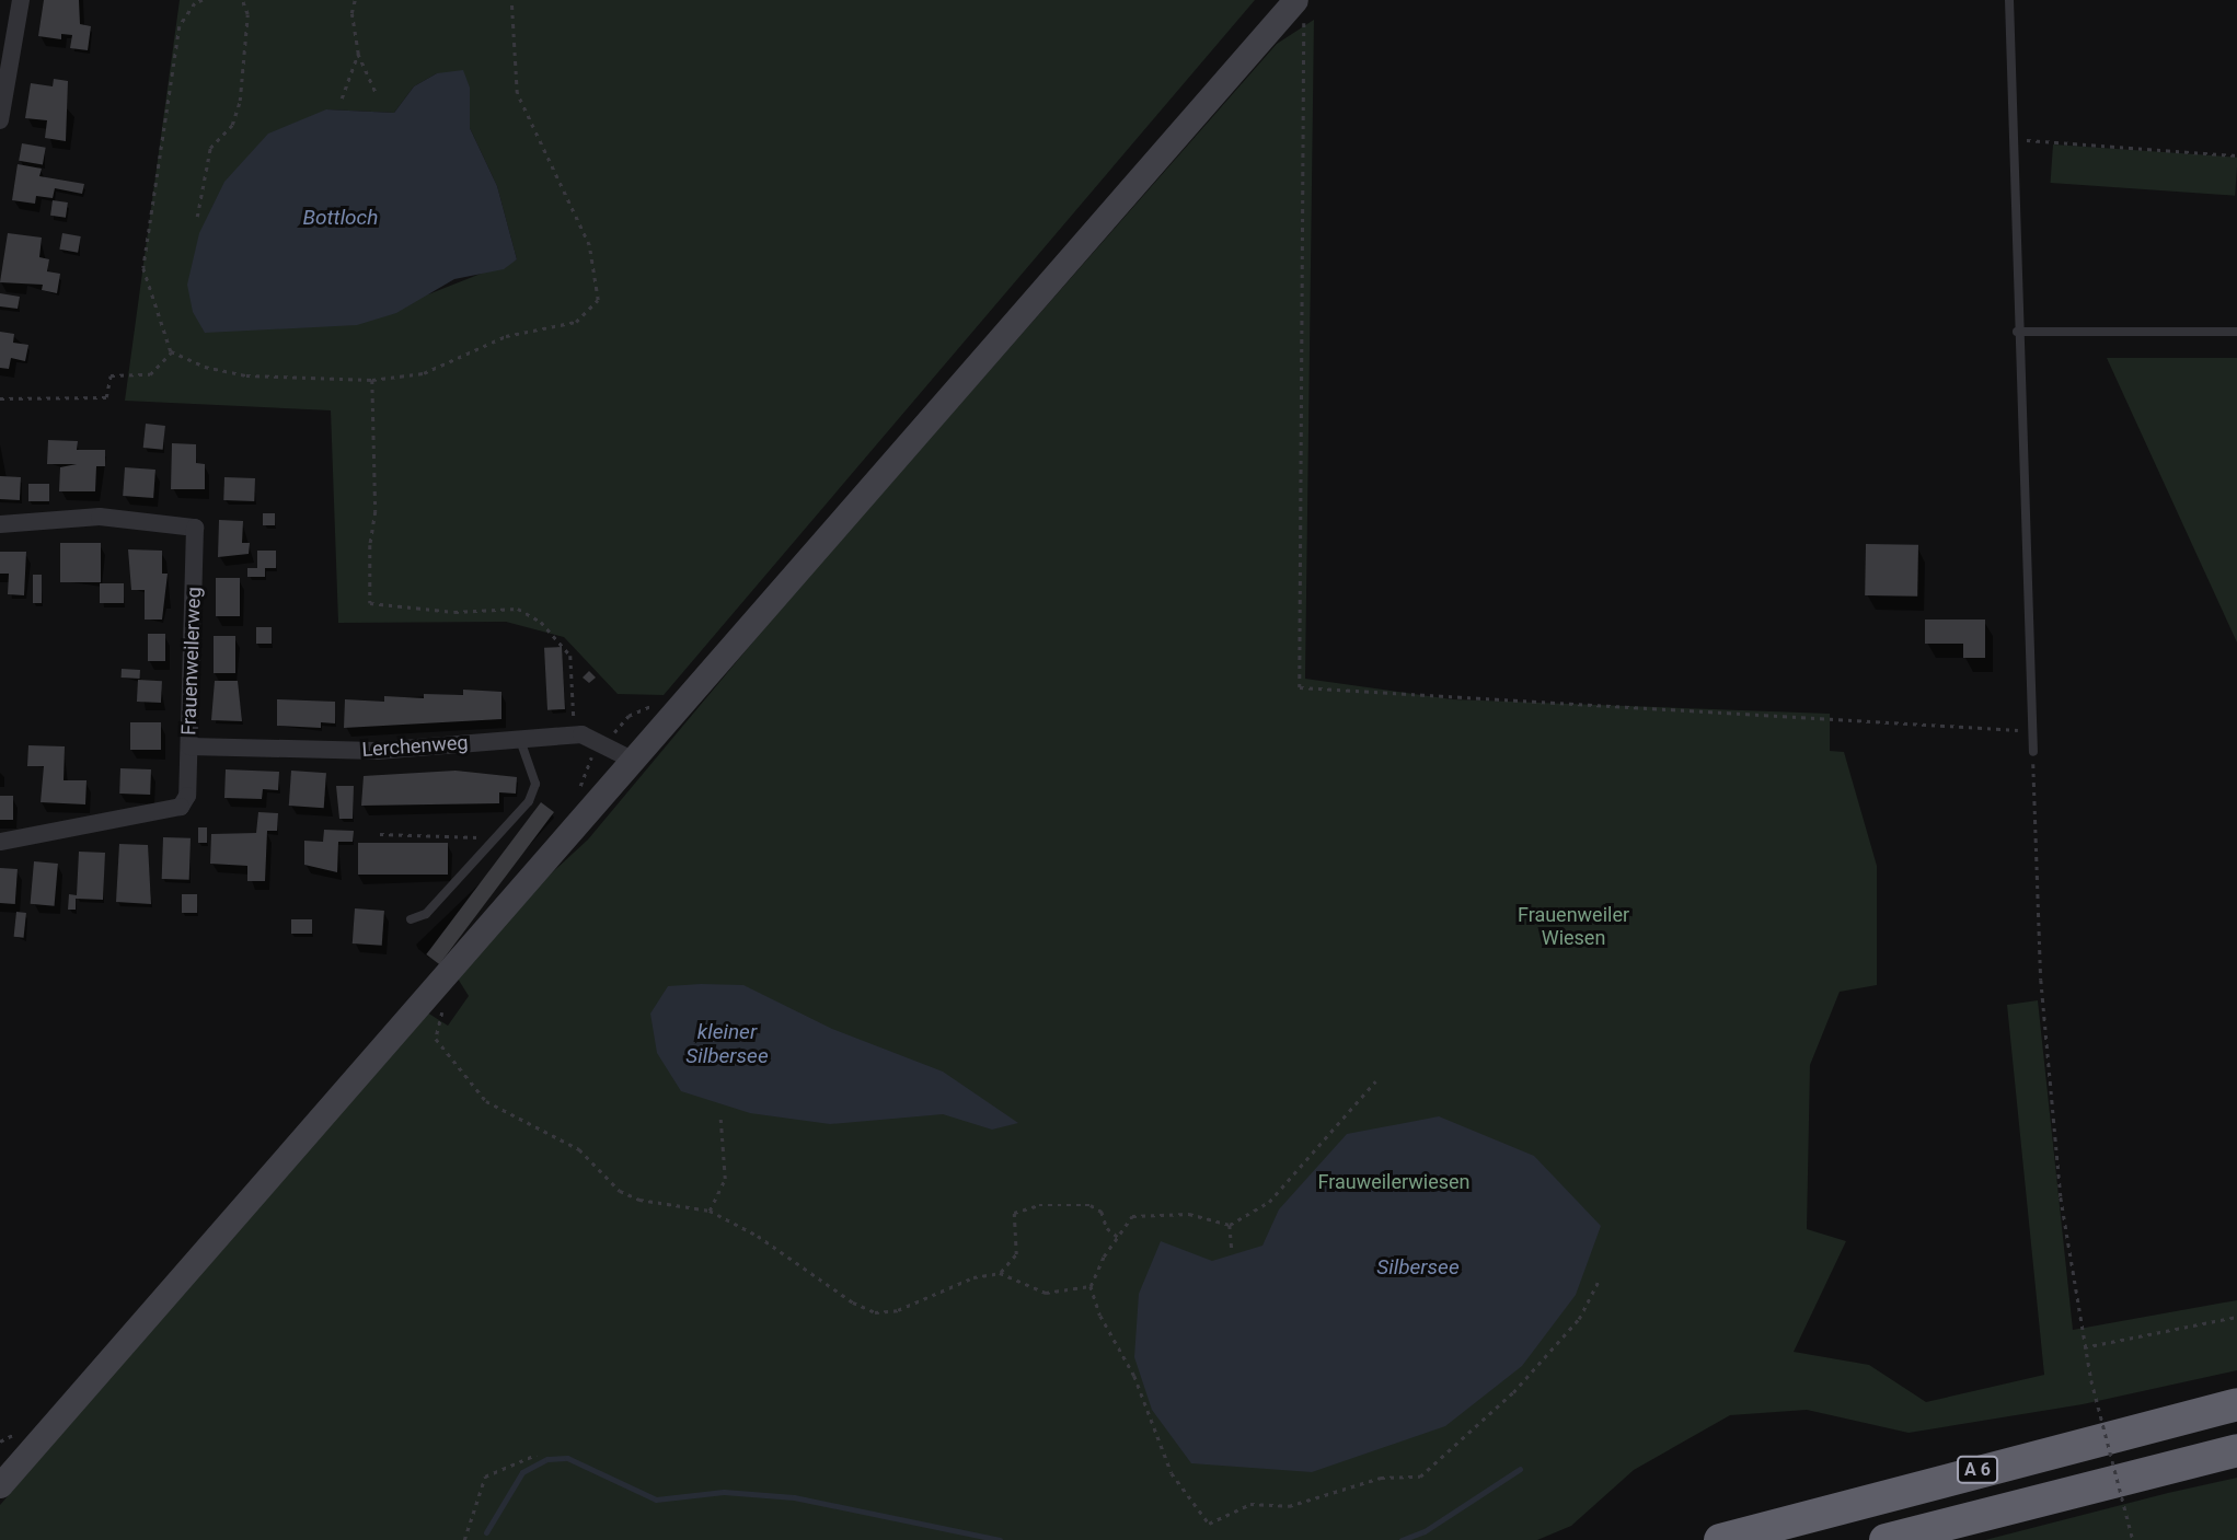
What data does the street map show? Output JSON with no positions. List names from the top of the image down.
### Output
{
  "streets": {
    "highway": ["A 6"],
    "street": ["Frauenweilerweg", "Lerchenweg"]
  },
  "crossings": [
    ["Frauenweilerweg", "Lerchenweg"]
  ],
  "water": ["Bottloch", "kleiner Silbersee", "Silbersee"],
  "parks": ["Frauenweiler Wiesen", "Frauweilerwiesen"]
}
